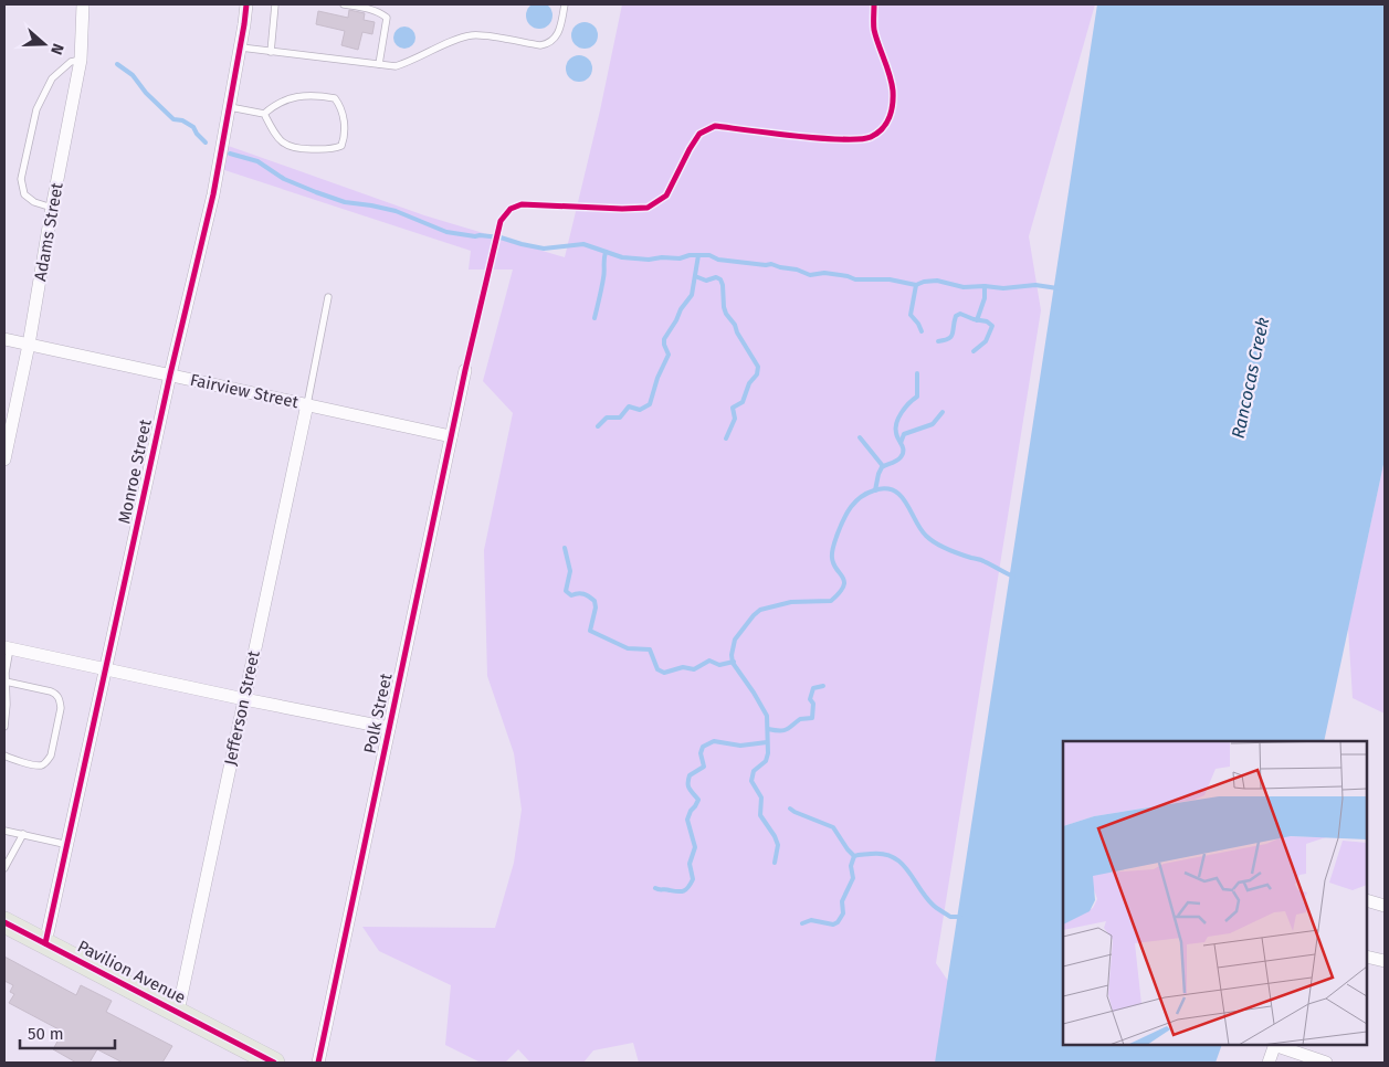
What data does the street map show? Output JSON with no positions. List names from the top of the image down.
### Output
{
  "streets": {
    "main road": ["Pavilion Avenue"],
    "street": [
      "Adams Street",
      "Fairview Street",
      "Monroe Street",
      "Jefferson Street",
      "Polk Street"
    ]
  },
  "crossings": [
    ["Adams Street", "Fairview Street"],
    ["Fairview Street", "Monroe Street"],
    ["Fairview Street", "Jefferson Street"],
    ["Fairview Street", "Polk Street"],
    ["Monroe Street", "Pavilion Avenue"],
    ["Jefferson Street", "Pavilion Avenue"]
  ],
  "water": ["Rancocas Creek"],
  "scale_bar": "50 m",
  "north": "right"
}
